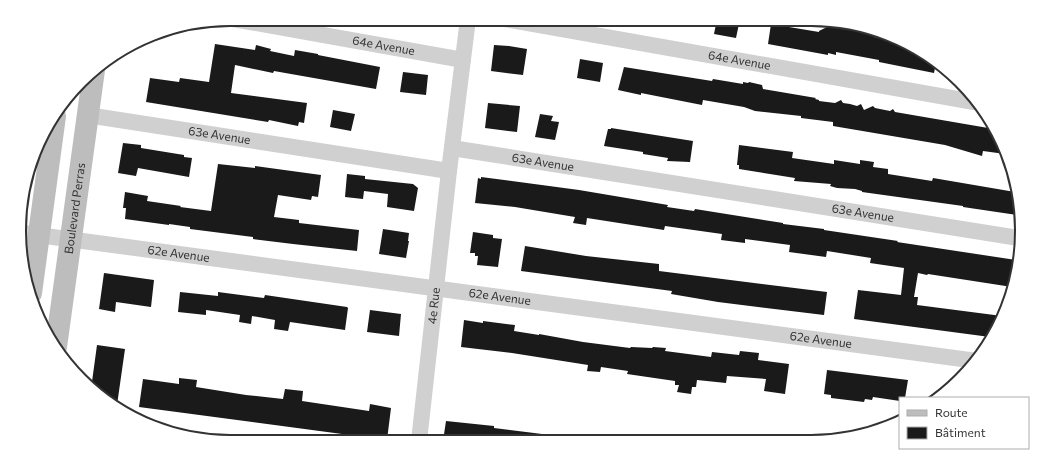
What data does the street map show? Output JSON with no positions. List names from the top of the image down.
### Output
{
  "streets": {
    "main road": ["Boulevard Perras"],
    "street": [
      "64e Avenue",
      "63e Avenue",
      "62e Avenue",
      "4e Rue"
    ]
  },
  "crossings": [
    ["63e Avenue", "Boulevard Perras"],
    ["63e Avenue", "4e Rue"],
    ["Boulevard Perras", "62e Avenue"],
    ["62e Avenue", "4e Rue"]
  ],
  "legend": ["Route", "Bâtiment"]
}
